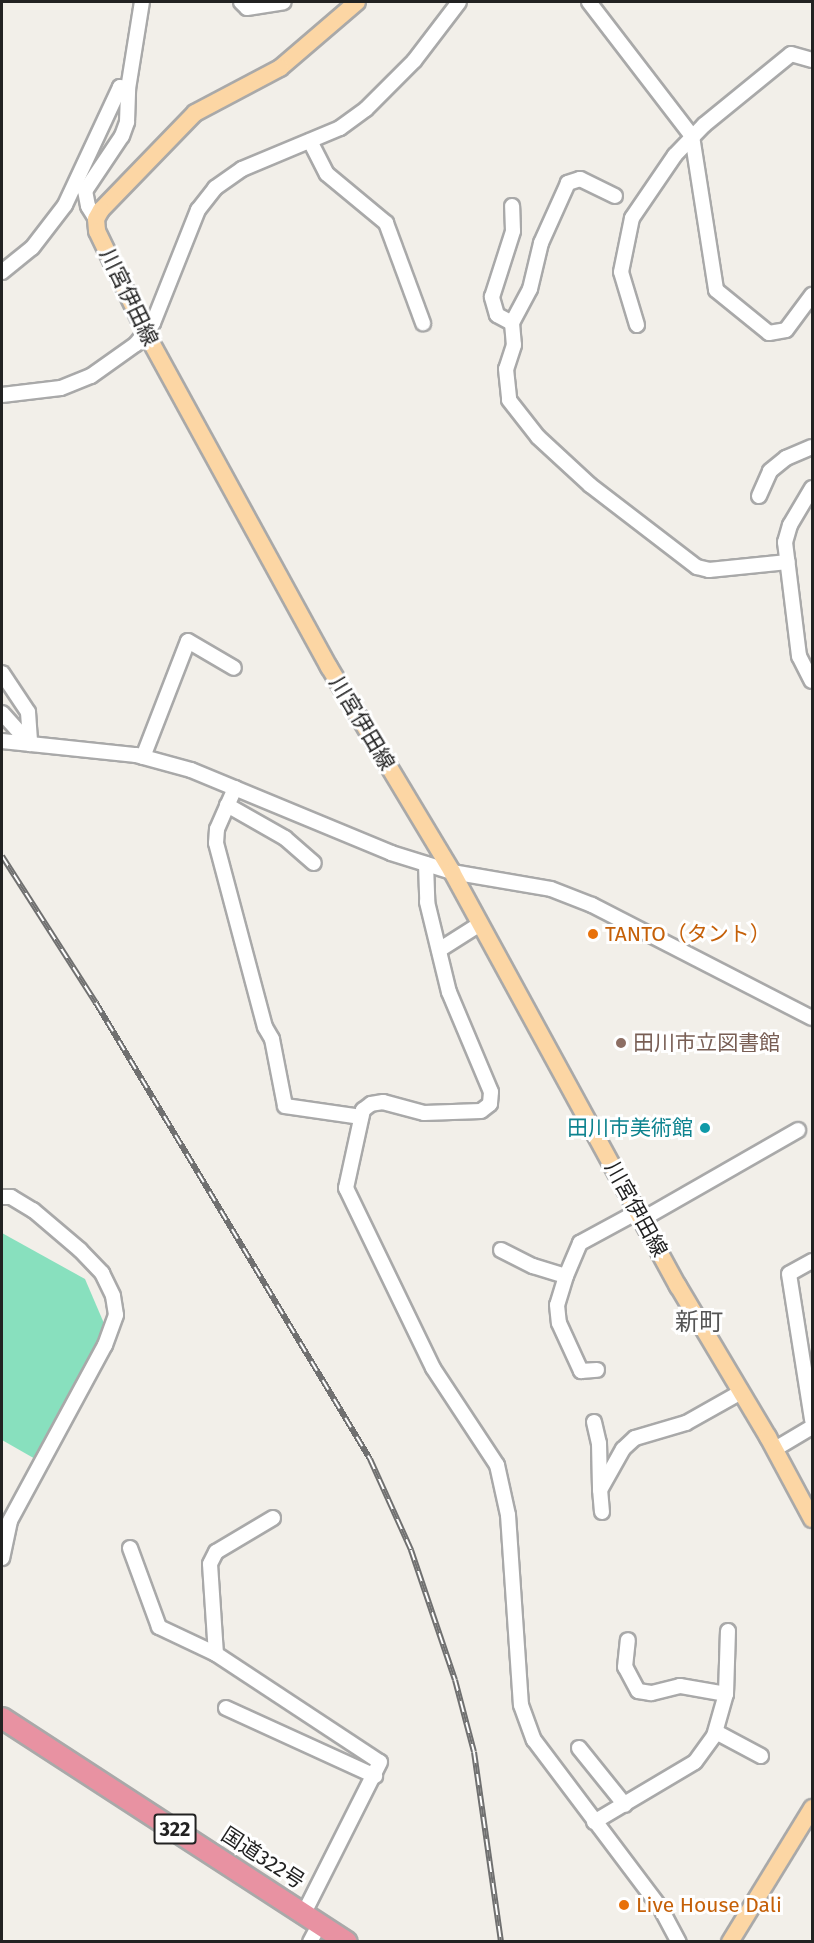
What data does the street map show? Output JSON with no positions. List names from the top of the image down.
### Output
{
  "streets": {
    "highway": ["322", "国道322号"],
    "main road": ["川宮伊田線"]
  },
  "districts": ["新町"],
  "places": [
    "TANTO（タント）",
    "田川市立図書館",
    "田川市美術館",
    "Live House Dali"
  ]
}
